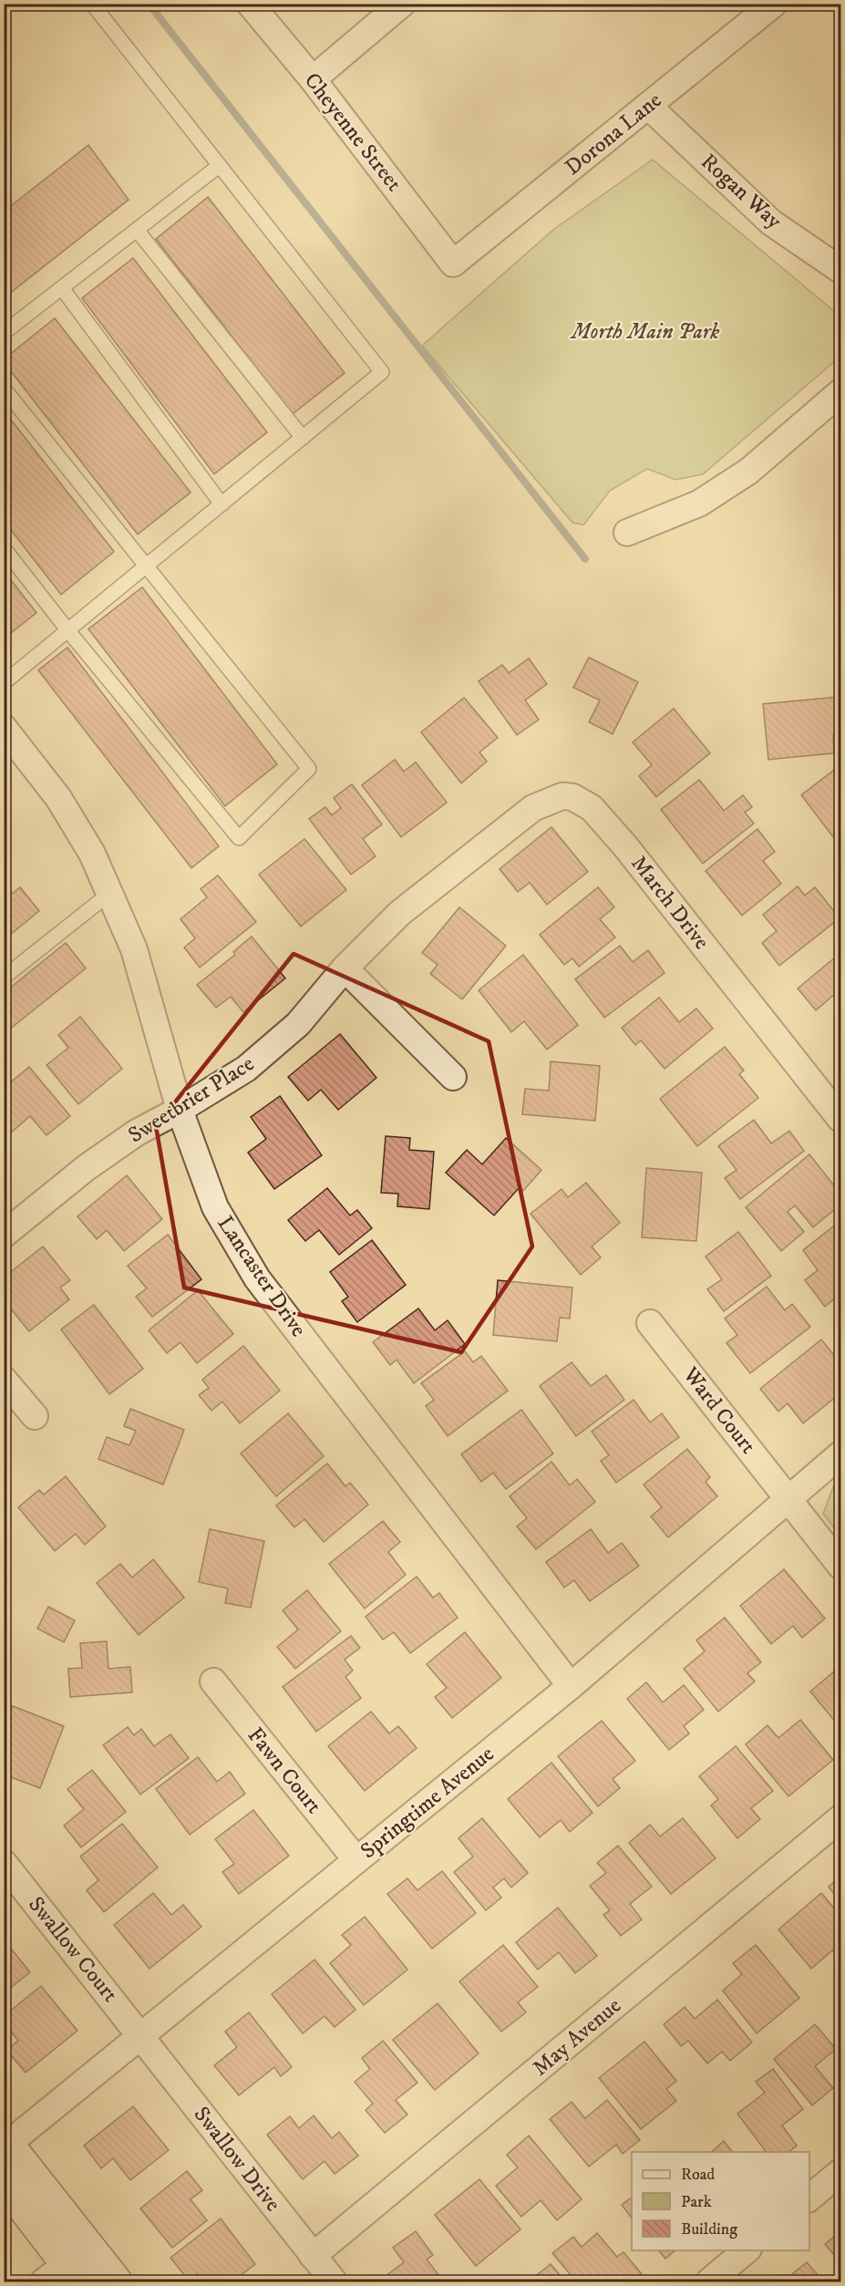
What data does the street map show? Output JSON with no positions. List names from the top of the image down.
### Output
{
  "streets": {
    "street": [
      "Cheyenne Street",
      "Dorona Lane",
      "Rogan Way",
      "March Drive",
      "Sweetbrier Place",
      "Lancaster Drive",
      "Ward Court",
      "Fawn Court",
      "Springtime Avenue",
      "Swallow Court",
      "May Avenue",
      "Swallow Drive"
    ]
  },
  "crossings": [
    ["Cheyenne Street", "Dorona Lane"],
    ["Dorona Lane", "Rogan Way"],
    ["March Drive", "Sweetbrier Place"],
    ["Sweetbrier Place", "Lancaster Drive"],
    ["Lancaster Drive", "Springtime Avenue"],
    ["Ward Court", "Springtime Avenue"],
    ["Fawn Court", "Springtime Avenue"],
    ["Springtime Avenue", "Swallow Court"],
    ["Springtime Avenue", "Swallow Drive"],
    ["Swallow Court", "Swallow Drive"],
    ["May Avenue", "Swallow Drive"]
  ],
  "parks": ["Morth Main Park"],
  "legend": ["Road", "Park", "Building"]
}
